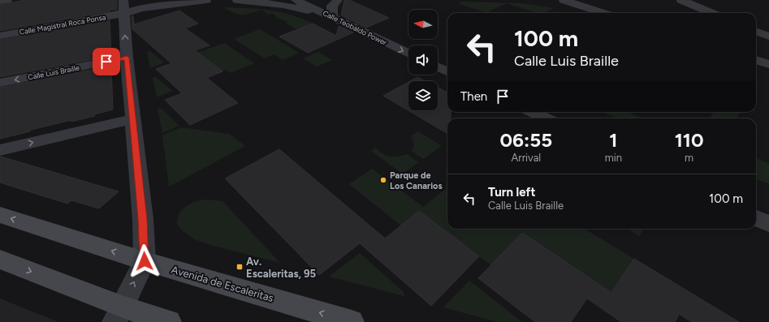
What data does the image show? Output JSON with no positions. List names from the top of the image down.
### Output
{
  "streets": {
    "street": [
      "Calle Magistral Roca Ponsa",
      "Calle Teobaldo Power",
      "Calle Luis Braille",
      "Avenida de Escaleritas"
    ]
  },
  "one_way": ["Calle Teobaldo Power"],
  "places": {
    "other": ["Parque de Los Canarios"],
    "transit": ["Av. Escaleritas, 95"]
  },
  "north": "left",
  "page": {
    "turn": ["100 m", "Calle Luis Braille"],
    "then": "Then",
    "eta": [
      "06:55",
      "Arrival",
      "1",
      "min",
      "110",
      "m"
    ],
    "list": [
      {
        "name": "Turn left",
        "note": "Calle Luis Braille",
        "value": "100 m"
      }
    ]
  }
}
